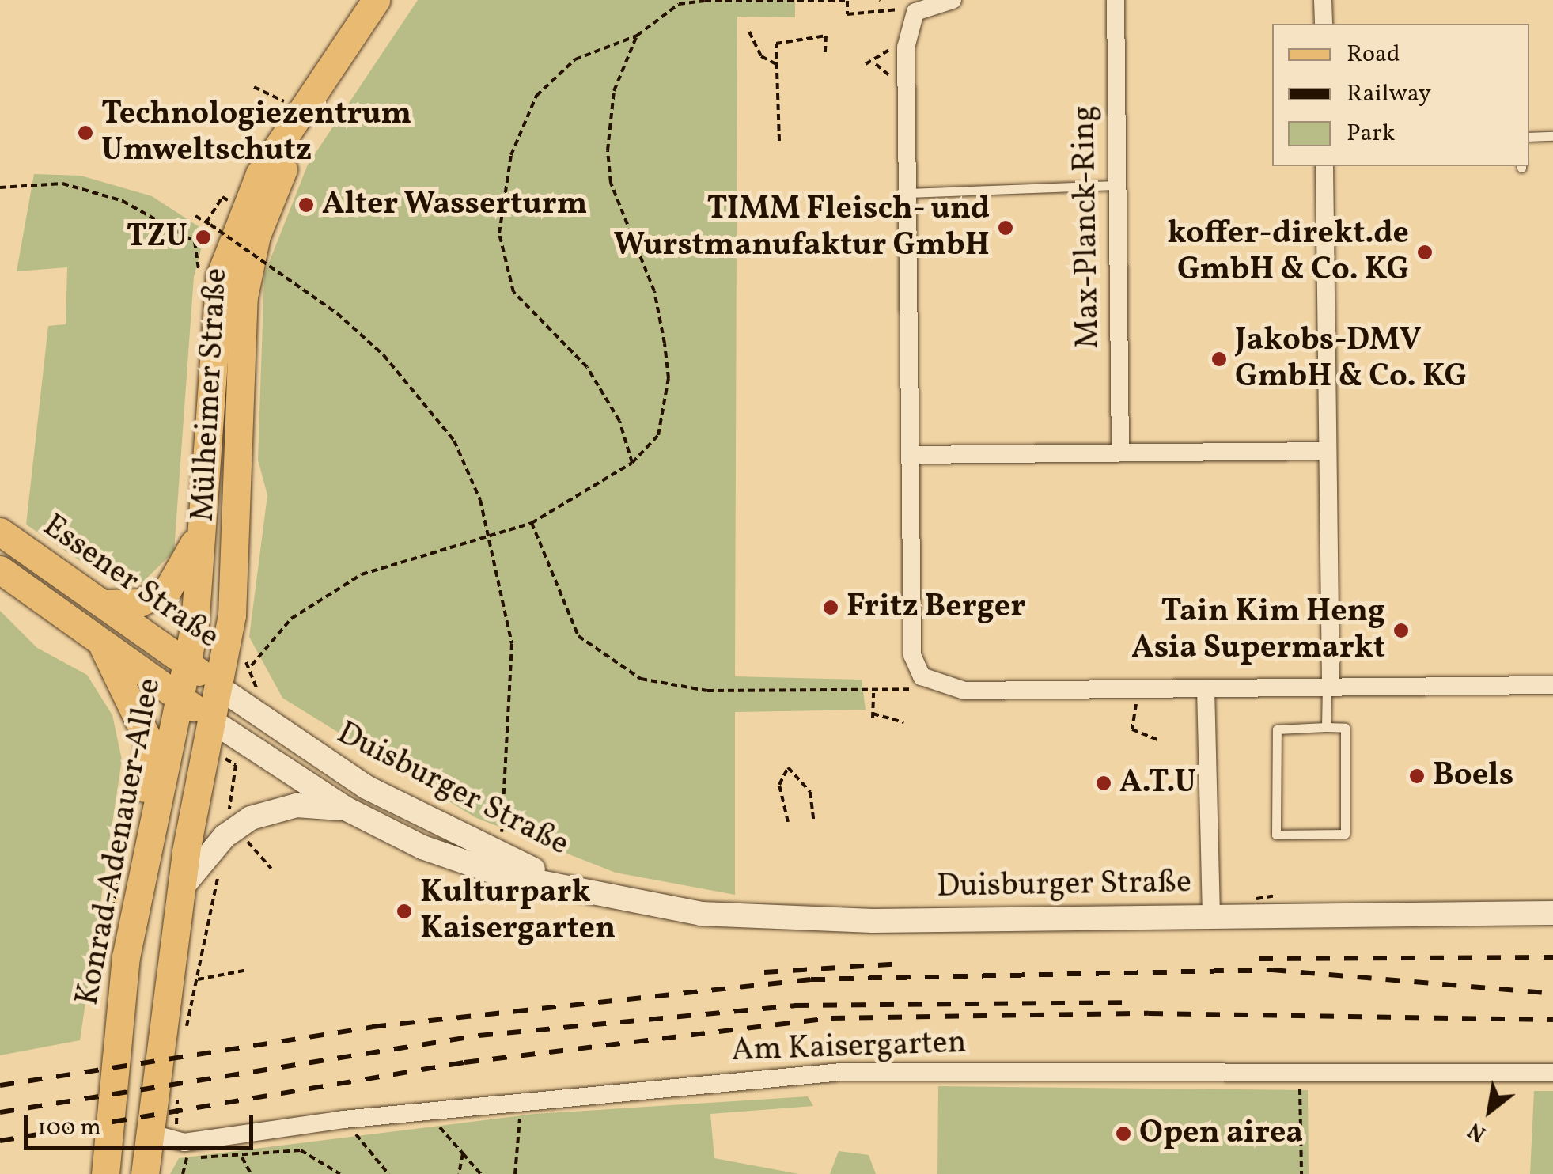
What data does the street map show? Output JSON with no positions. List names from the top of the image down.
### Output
{
  "streets": {
    "main road": [
      "Mülheimer Straße",
      "Essener Straße",
      "Duisburger Straße",
      "Konrad-Adenauer-Allee"
    ],
    "street": ["Max-Planck-Ring", "Am Kaisergarten"]
  },
  "crossings": [
    ["Mülheimer Straße", "Essener Straße"],
    ["Mülheimer Straße", "Duisburger Straße"],
    ["Mülheimer Straße", "Konrad-Adenauer-Allee"],
    ["Essener Straße", "Duisburger Straße"],
    ["Essener Straße", "Konrad-Adenauer-Allee"]
  ],
  "places": [
    "Technologiezentrum Umweltschutz",
    "Alter Wasserturm",
    "TIMM Fleisch- und Wurstmanufaktur GmbH",
    "TZU",
    "koffer-direkt.de GmbH & Co. KG",
    "Jakobs-DMV GmbH & Co. KG",
    "Fritz Berger",
    "Tain Kim Heng Asia Supermarkt",
    "Boels",
    "A.T.U",
    "Kulturpark Kaisergarten",
    "Open airea"
  ],
  "legend": ["Road", "Railway", "Park"],
  "scale_bar": "100 m",
  "north": "bottom left"
}
